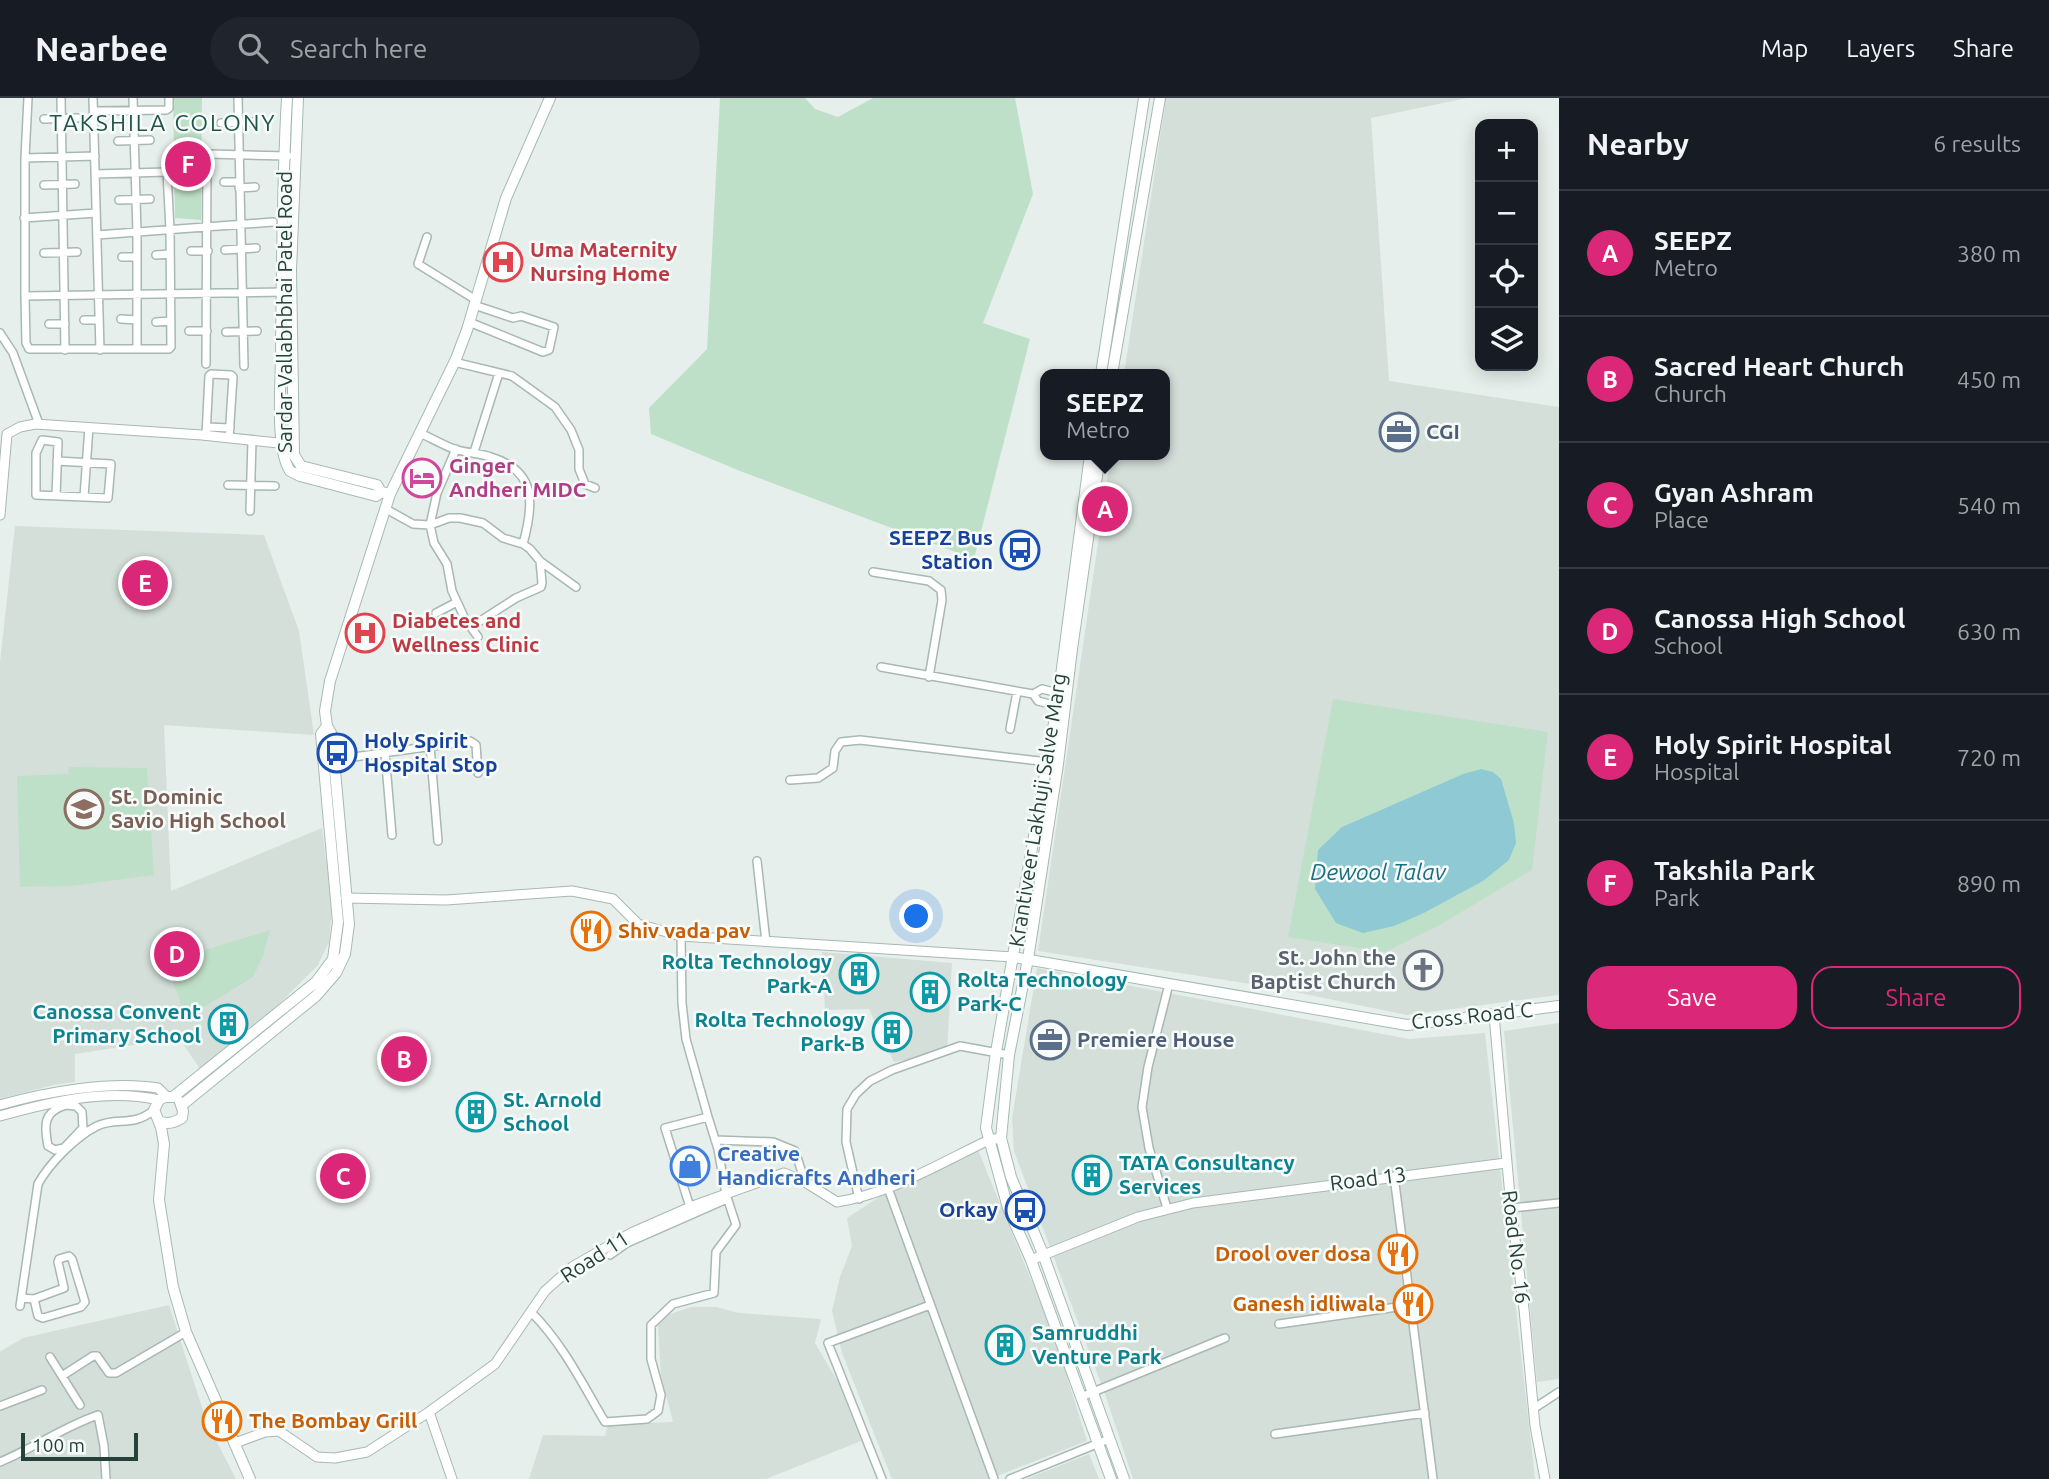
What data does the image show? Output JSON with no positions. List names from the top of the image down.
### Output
{
  "streets": {
    "main road": ["Sardar Vallabhbhai Patel Road", "Krantiveer Lakhuji Salve Marg", "Cross Road C"],
    "street": ["Road 13", "Road No. 16", "Road 11"]
  },
  "crossings": [
    ["Krantiveer Lakhuji Salve Marg", "Cross Road C"],
    ["Krantiveer Lakhuji Salve Marg", "Road 13"],
    ["Krantiveer Lakhuji Salve Marg", "Road 11"],
    ["Cross Road C", "Road No. 16"],
    ["Road 13", "Road No. 16"]
  ],
  "districts": ["TAKSHILA COLONY"],
  "water": ["Dewool Talav"],
  "places": {
    "hospital": ["Uma Maternity Nursing Home", "Diabetes and Wellness Clinic"],
    "office": ["CGI", "Premiere House"],
    "hotel": ["Ginger Andheri MIDC"],
    "bus stop": ["SEEPZ Bus Station", "Holy Spirit Hospital Stop", "Orkay"],
    "school or university": ["St. Dominic Savio High School"],
    "restaurant": [
      "Shiv vada pav",
      "Drool over dosa",
      "Ganesh idliwala",
      "The Bombay Grill"
    ],
    "church": ["St. John the Baptist Church"],
    "building": [
      "Rolta Technology Park-A",
      "Rolta Technology Park-C",
      "Canossa Convent Primary School",
      "Rolta Technology Park-B",
      "St. Arnold School",
      "TATA Consultancy Services",
      "Samruddhi Venture Park"
    ],
    "shop": ["Creative Handicrafts Andheri"]
  },
  "scale_bar": "100 m",
  "page": {
    "header": "Nearbee",
    "search": "Search here",
    "nav": ["Map", "Layers", "Share"],
    "heading": ["Nearby", "6 results"],
    "map_buttons": ["+", "−"],
    "pins": [
      "F",
      "A",
      "E",
      "D",
      "B",
      "C"
    ],
    "list": [
      {
        "mark": "A",
        "name": "SEEPZ",
        "note": "Metro",
        "value": "380 m"
      },
      {
        "mark": "B",
        "name": "Sacred Heart Church",
        "note": "Church",
        "value": "450 m"
      },
      {
        "mark": "C",
        "name": "Gyan Ashram",
        "note": "Place",
        "value": "540 m"
      },
      {
        "mark": "D",
        "name": "Canossa High School",
        "note": "School",
        "value": "630 m"
      },
      {
        "mark": "E",
        "name": "Holy Spirit Hospital",
        "note": "Hospital",
        "value": "720 m"
      },
      {
        "mark": "F",
        "name": "Takshila Park",
        "note": "Park",
        "value": "890 m"
      }
    ],
    "popup": ["SEEPZ", "Metro"],
    "buttons": ["Save", "Share"],
    "scale": "100 m"
  }
}
